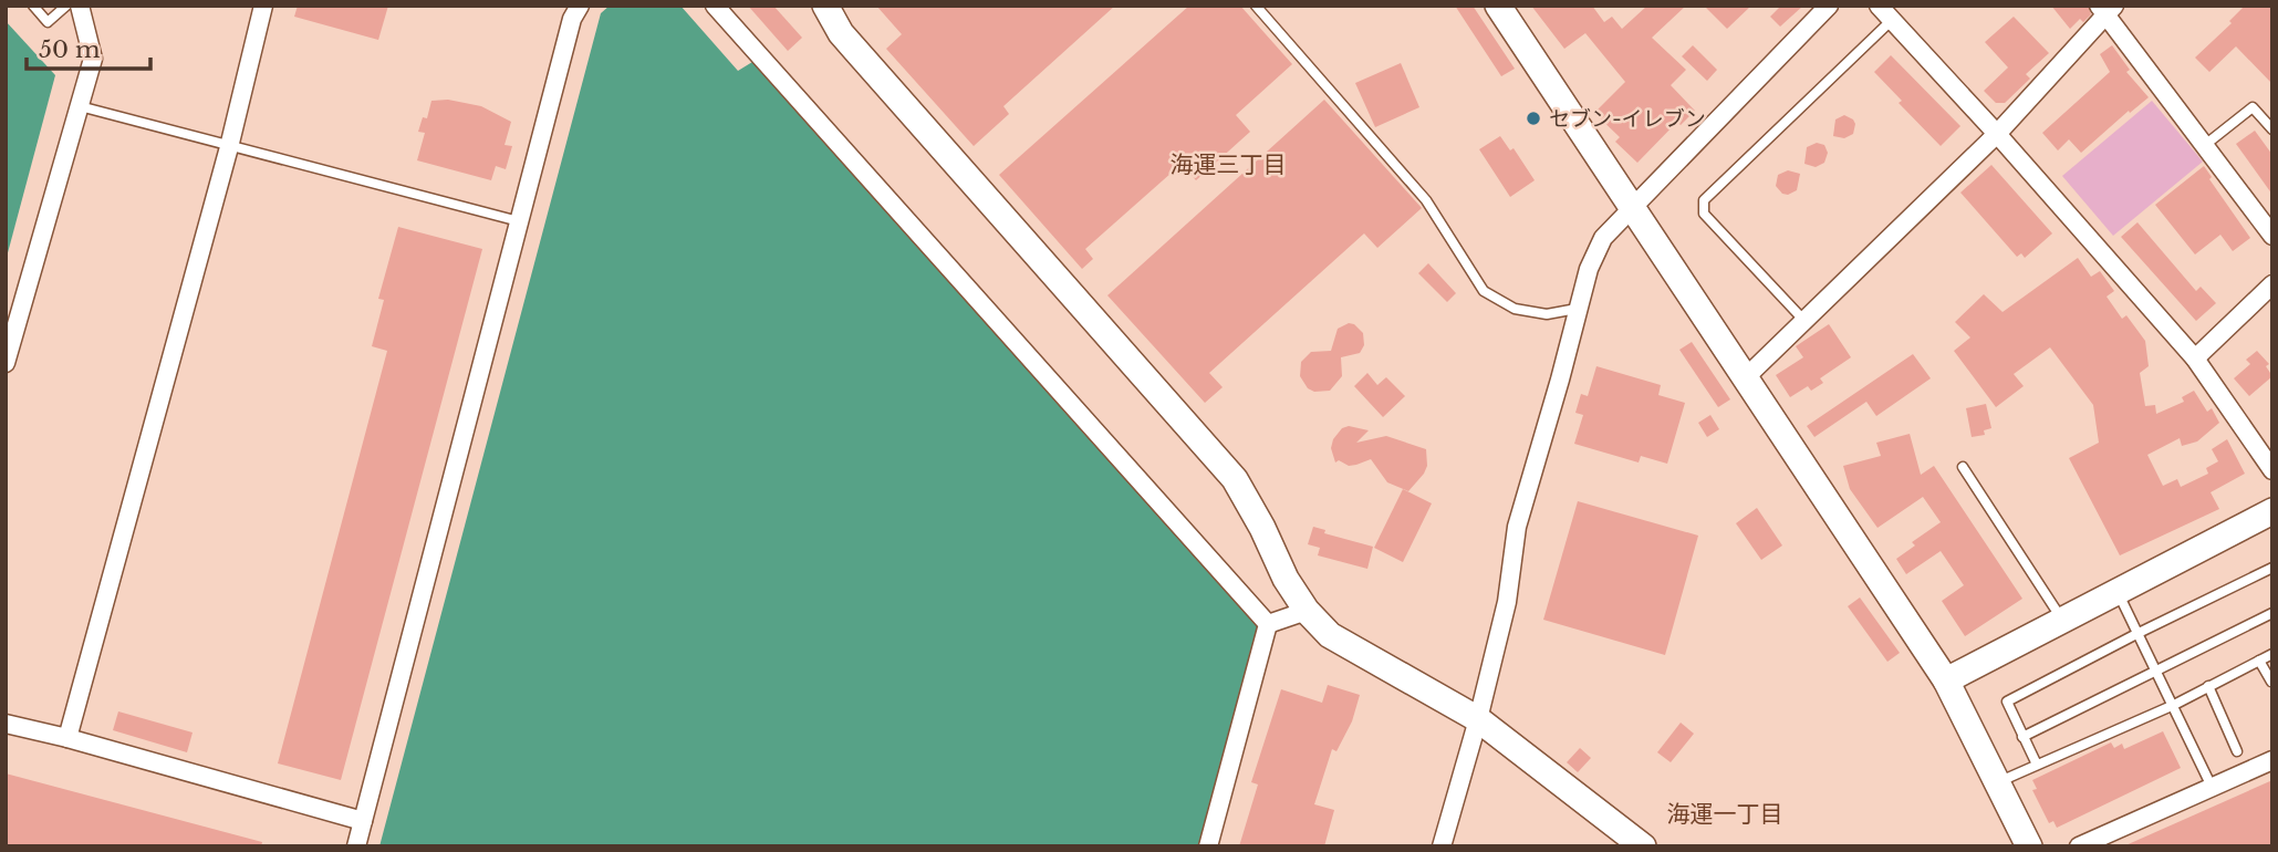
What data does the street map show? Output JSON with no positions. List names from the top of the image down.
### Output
{
  "districts": ["海運三丁目", "海運一丁目"],
  "places": ["セブン-イレブン"],
  "scale_bar": "50 m"
}
